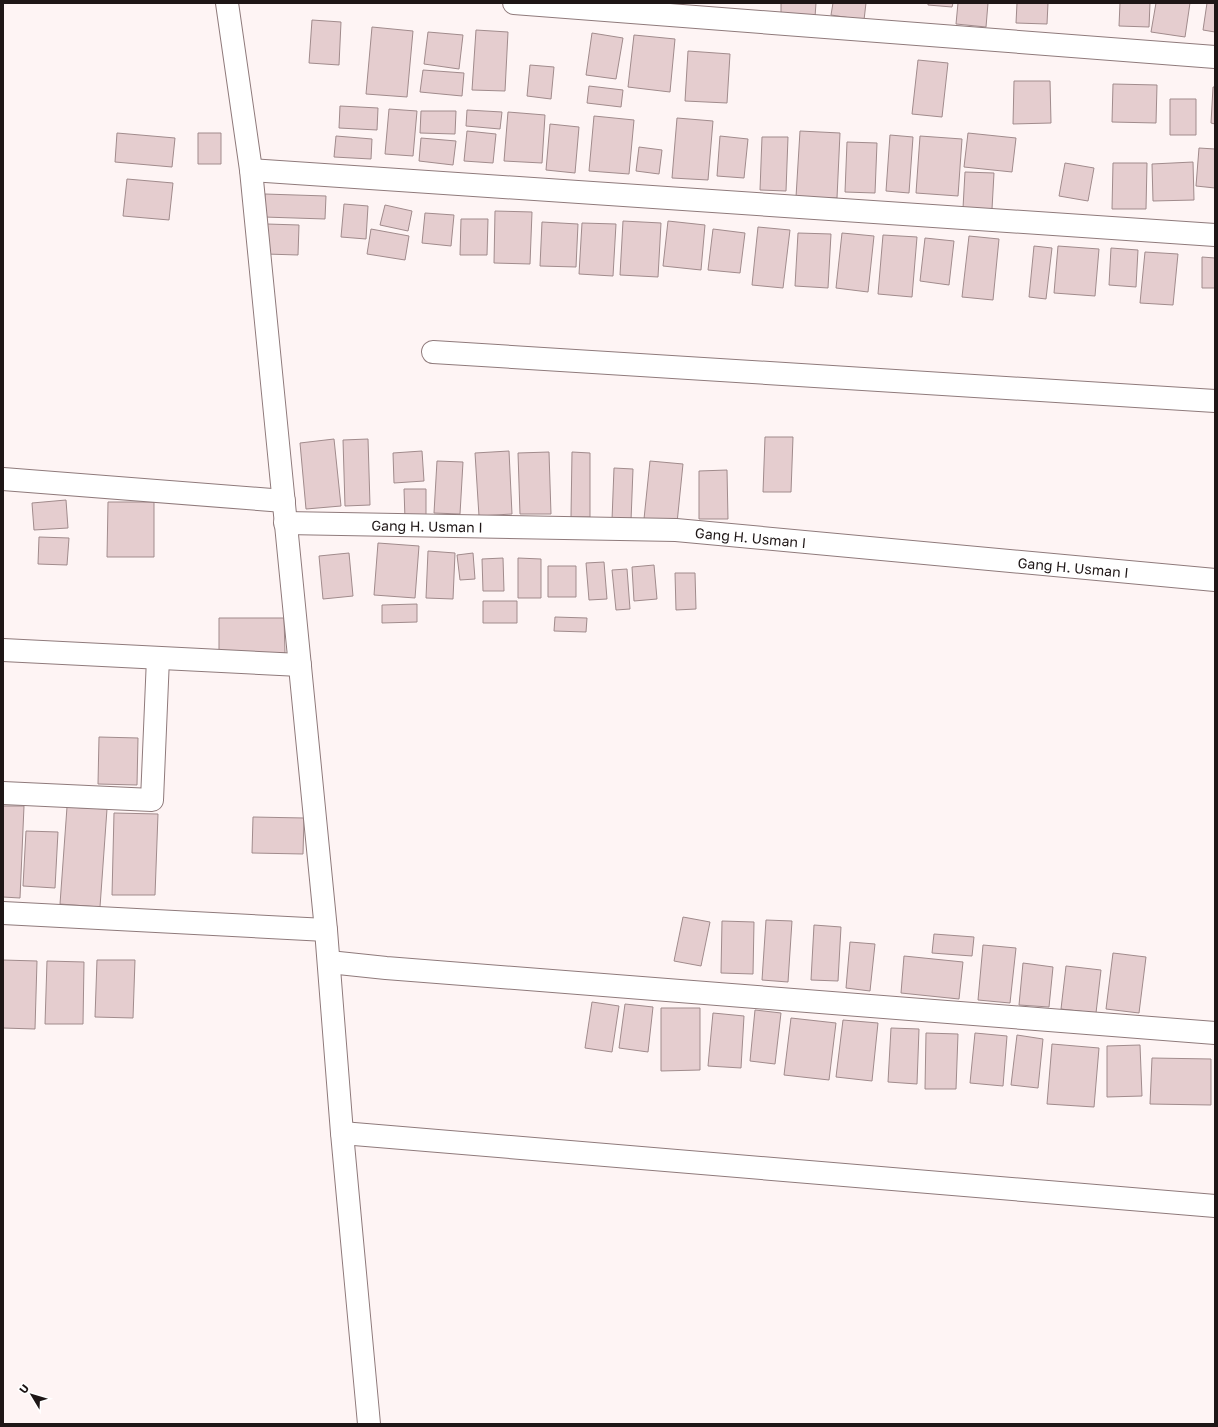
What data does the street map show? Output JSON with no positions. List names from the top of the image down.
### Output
{
  "streets": {
    "street": ["Gang H. Usman I"]
  },
  "north": "top left"
}
